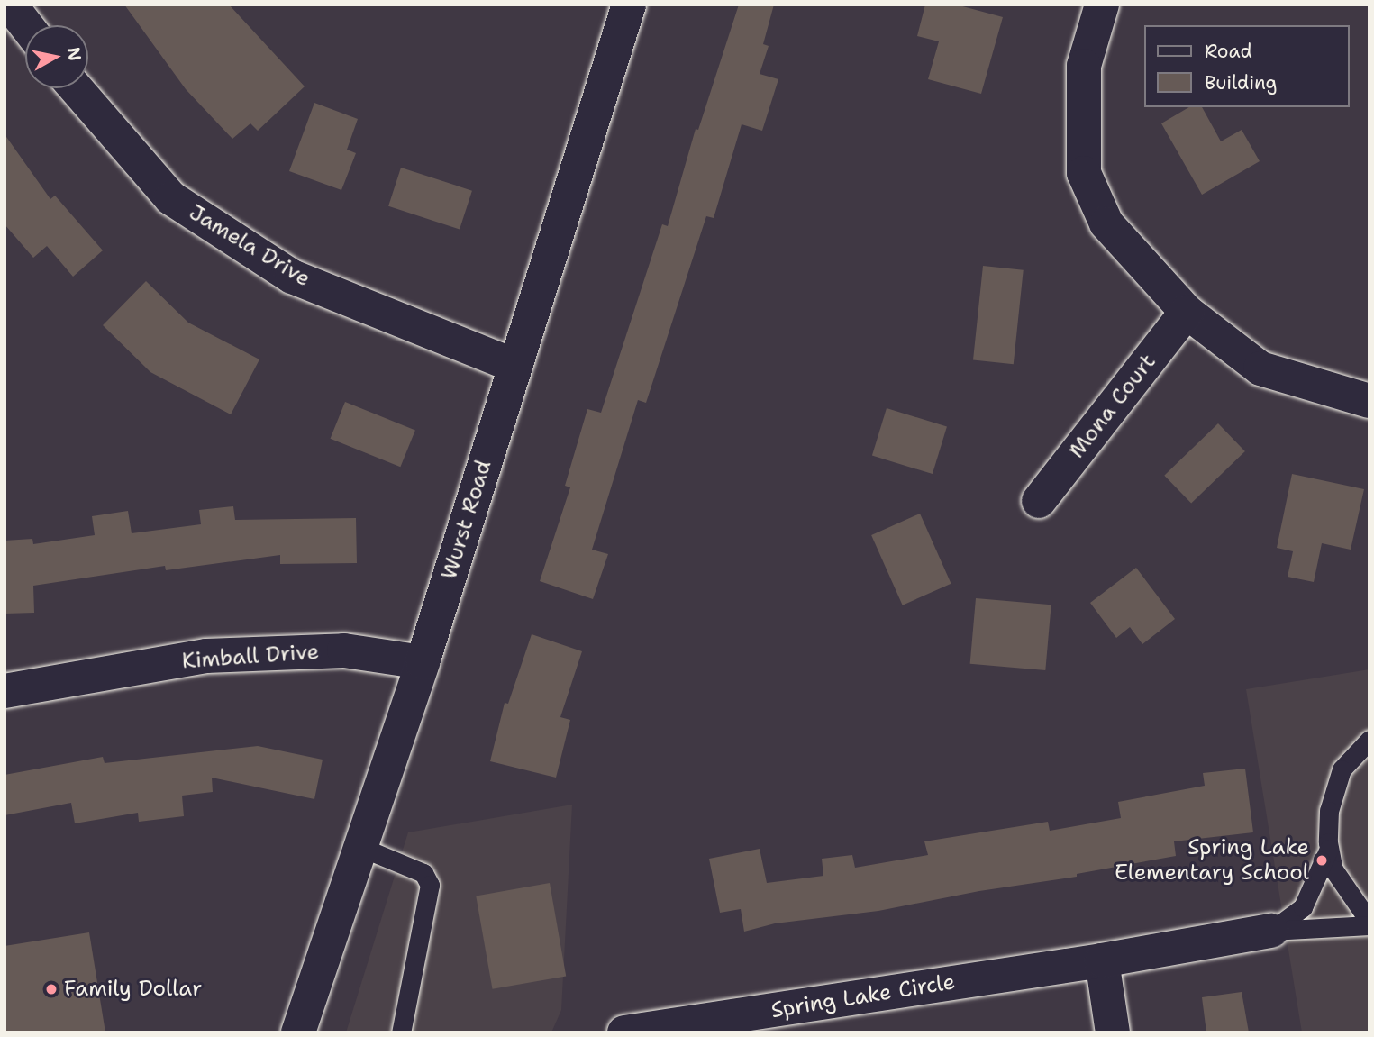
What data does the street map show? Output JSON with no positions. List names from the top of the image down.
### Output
{
  "streets": {
    "street": [
      "Jamela Drive",
      "Mona Court",
      "Wurst Road",
      "Kimball Drive",
      "Spring Lake Circle"
    ]
  },
  "crossings": [
    ["Jamela Drive", "Wurst Road"],
    ["Wurst Road", "Kimball Drive"]
  ],
  "places": ["Spring Lake Elementary School", "Family Dollar"],
  "legend": ["Road", "Building"],
  "north": "right"
}
